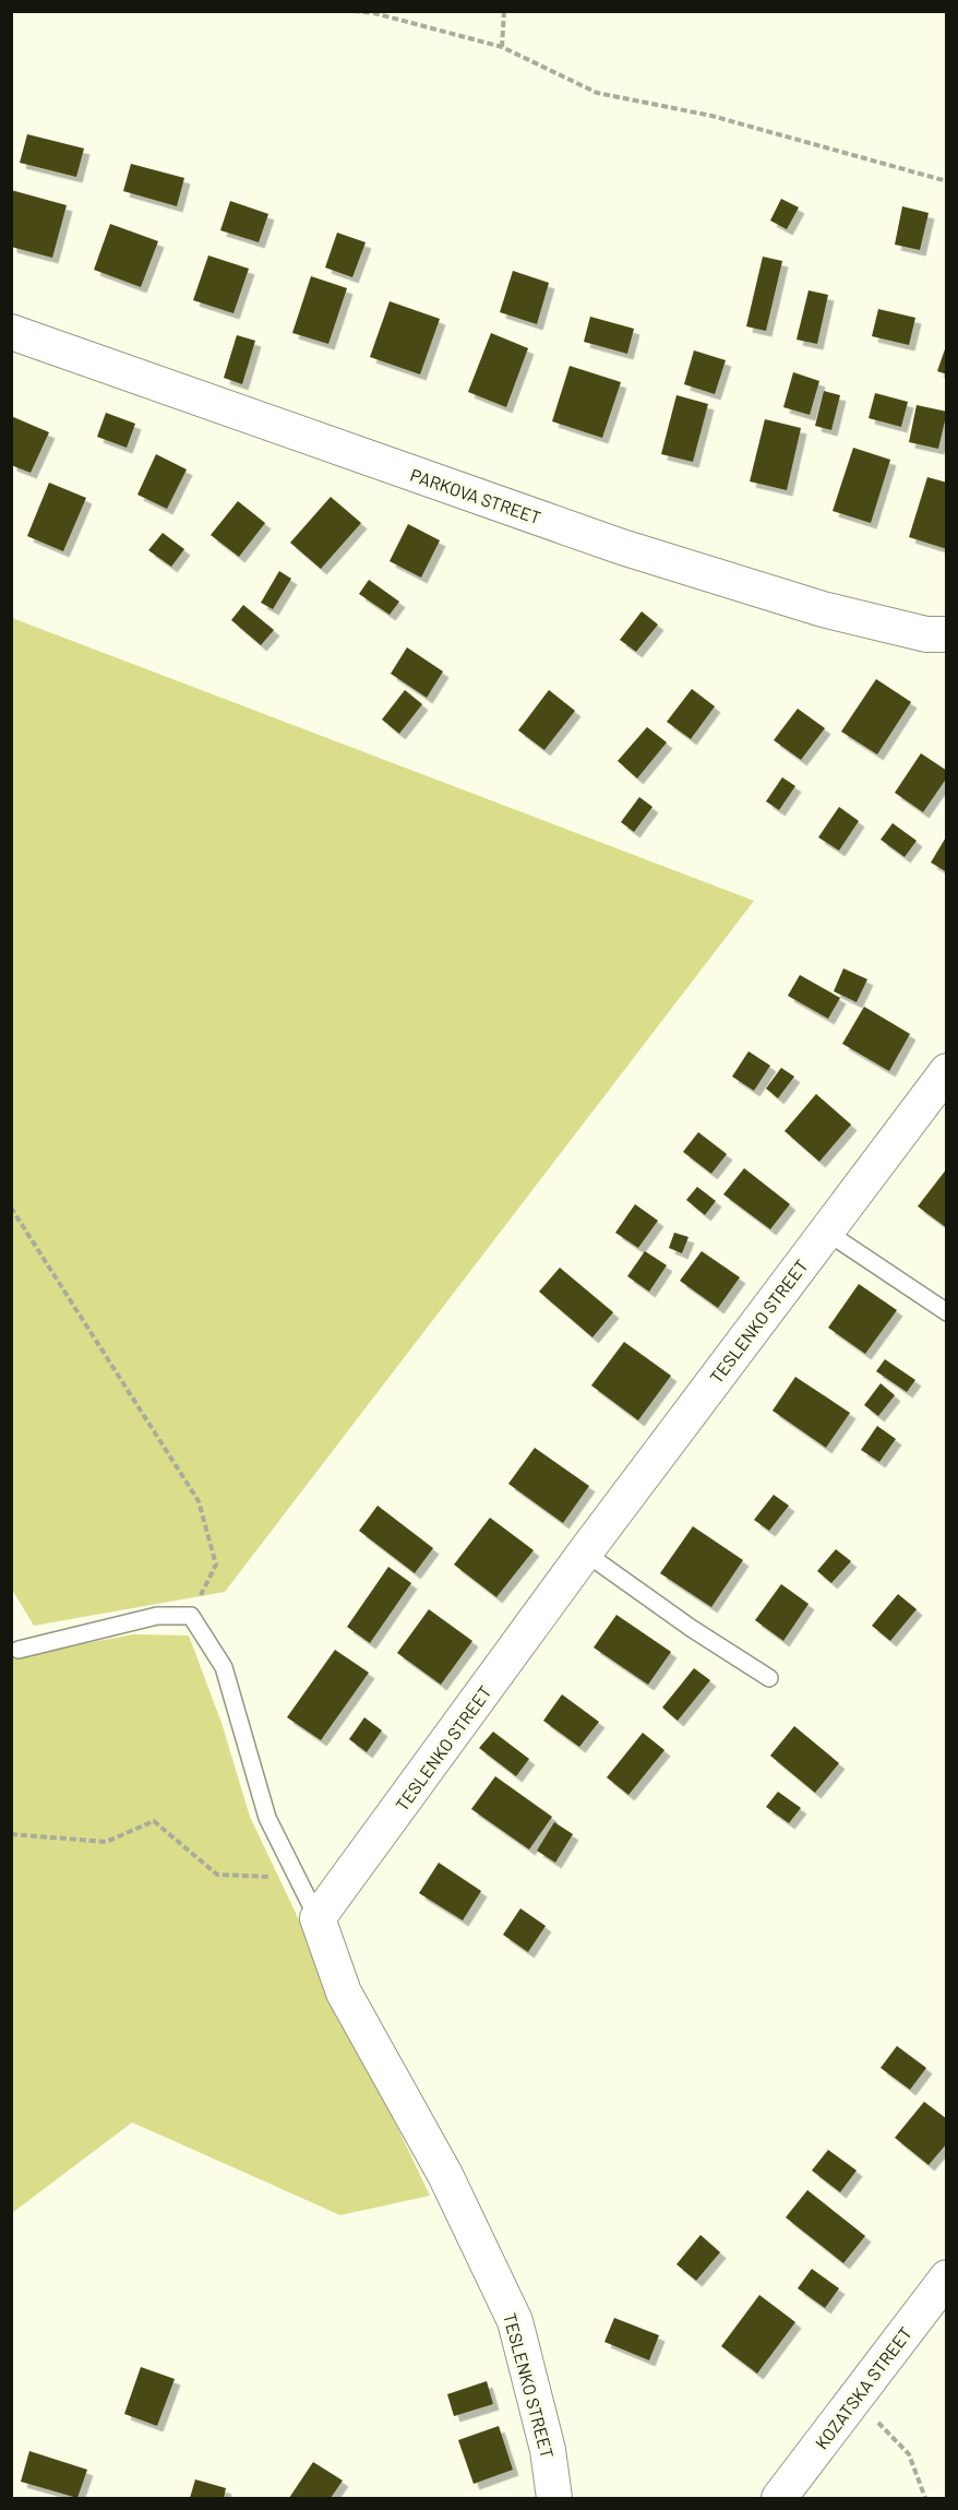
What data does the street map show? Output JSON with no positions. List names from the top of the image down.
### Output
{
  "streets": {
    "street": ["PARKOVA STREET", "TESLENKO STREET", "KOZATSKA STREET"]
  }
}
